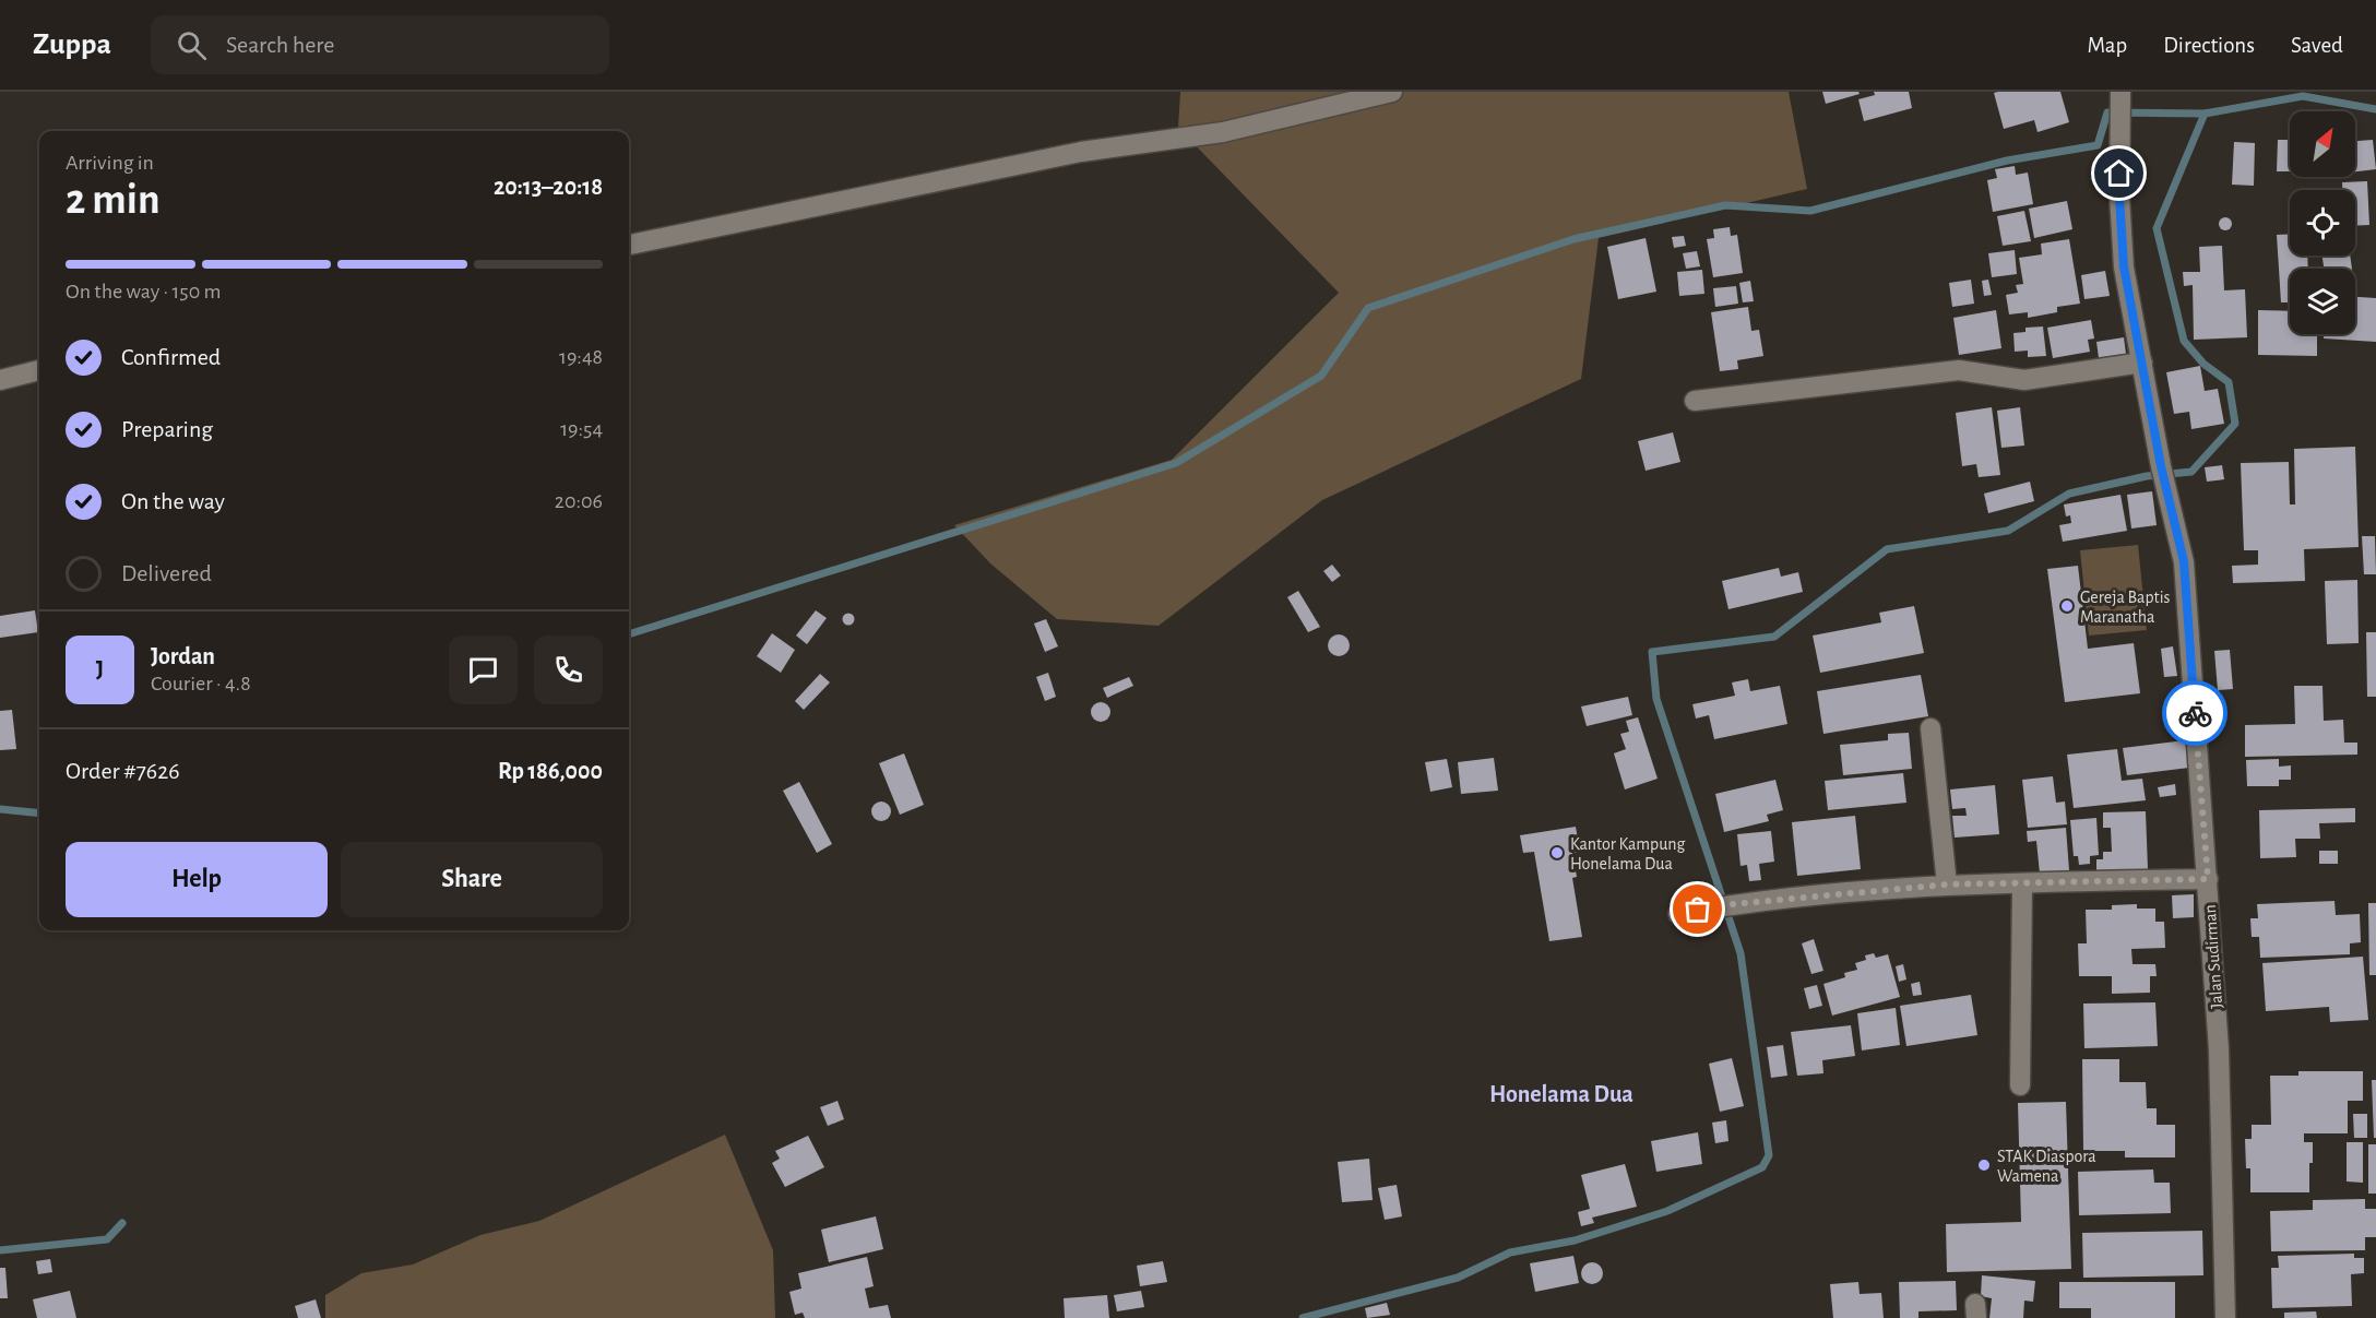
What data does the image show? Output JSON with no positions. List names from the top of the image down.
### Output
{
  "streets": {
    "street": ["Jalan Sudirman"]
  },
  "districts": ["Honelama Dua"],
  "places": ["Gereja Baptis Maranatha", "Kantor Kampung Honelama Dua", "STAK Diaspora Wamena"],
  "north": "top right",
  "page": {
    "header": "Zuppa",
    "search": "Search here",
    "nav": ["Map", "Directions", "Saved"],
    "heading": ["2 min", "Arriving in", "20:13–20:18"],
    "panel": [
      "Jordan",
      "Courier · 4.8",
      "Order #7626",
      "Rp 186,000"
    ],
    "bar": "On the way · 150 m",
    "list": [
      ["Confirmed", "19:48"],
      ["Preparing", "19:54"],
      ["On the way", "20:06"],
      "Delivered"
    ],
    "round": "J",
    "buttons": ["Help", "Share"]
  }
}
